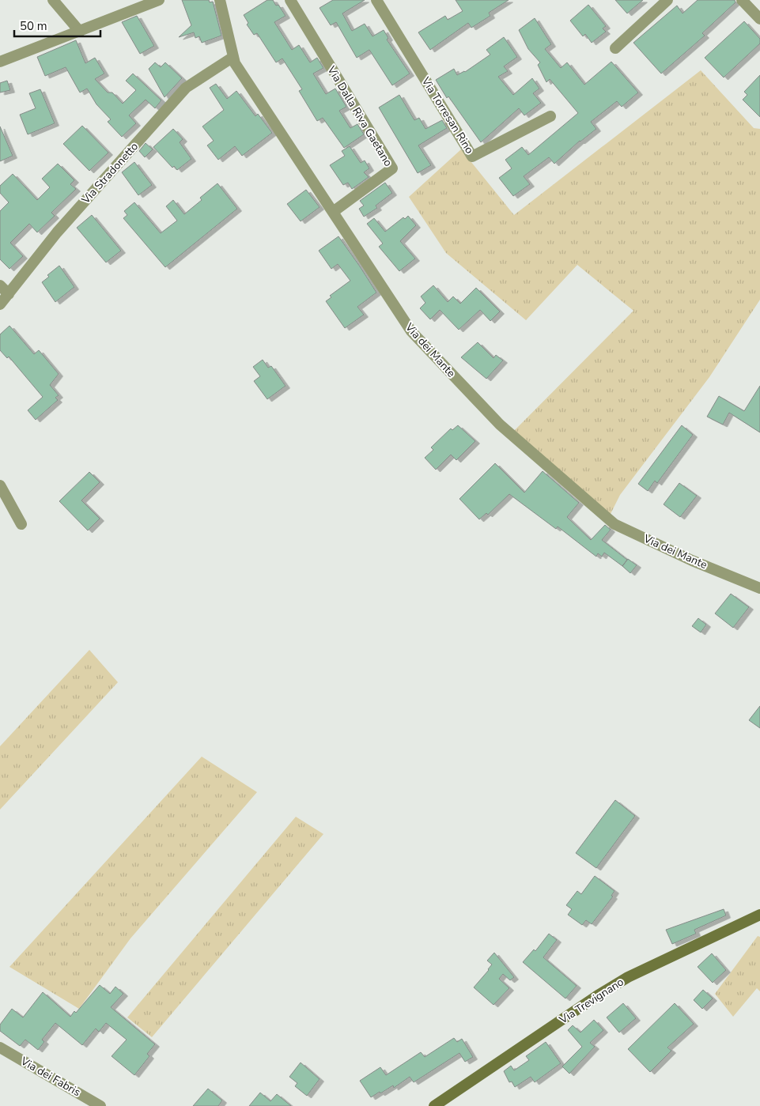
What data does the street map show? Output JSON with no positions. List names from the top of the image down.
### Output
{
  "streets": {
    "main road": ["Via Trevignano"],
    "street": [
      "Via Torresan Rino",
      "Via Dalla Riva Gaetano",
      "Via Stradonetto",
      "Via dei Mante",
      "Via dei Fabris"
    ]
  },
  "crossings": [
    ["Via Dalla Riva Gaetano", "Via dei Mante"],
    ["Via Stradonetto", "Via dei Mante"]
  ],
  "scale_bar": "50 m"
}
